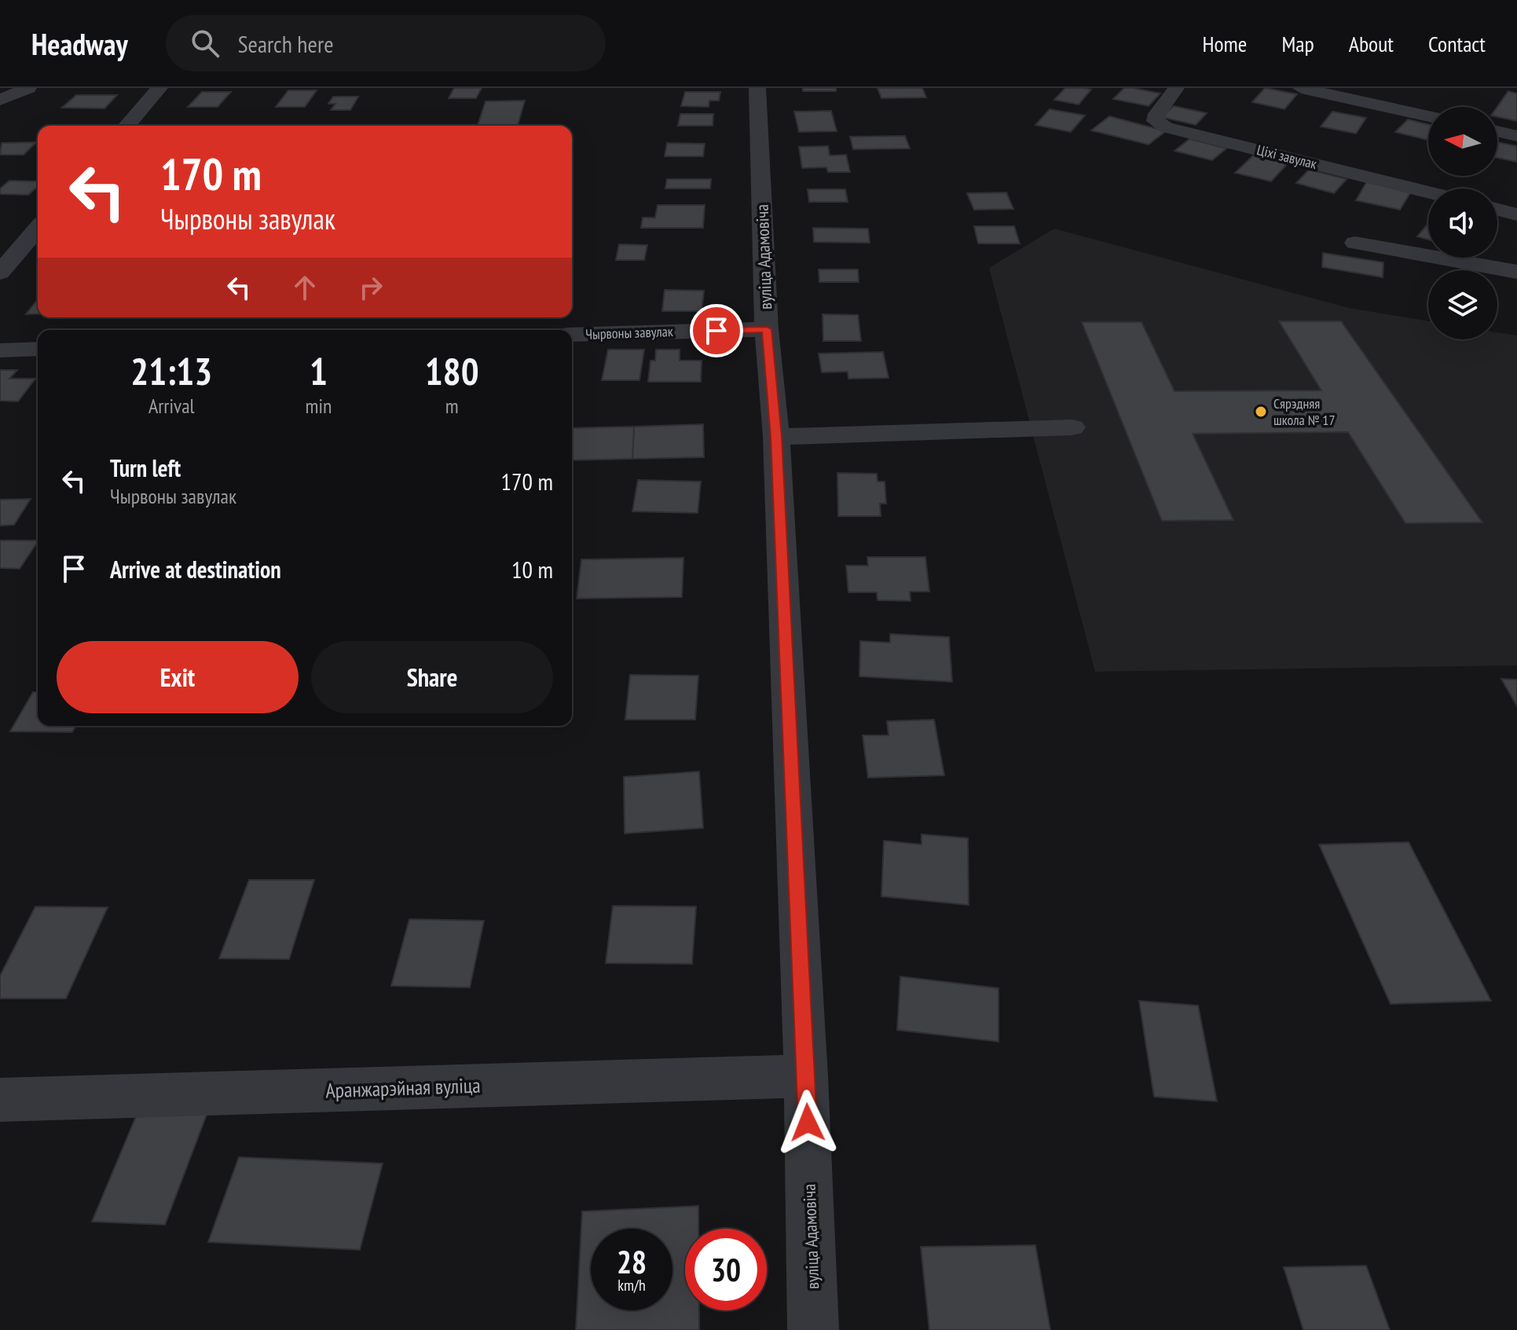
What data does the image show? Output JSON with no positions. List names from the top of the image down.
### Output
{
  "streets": {
    "street": [
      "Ціхі завулак",
      "вуліца Адамовіча",
      "Чырвоны завулак",
      "Аранжарэйная вуліца"
    ]
  },
  "crossings": [
    ["вуліца Адамовіча", "Чырвоны завулак"],
    ["вуліца Адамовіча", "Аранжарэйная вуліца"]
  ],
  "places": ["Сярэдняя школа № 17"],
  "north": "left",
  "page": {
    "header": "Headway",
    "search": "Search here",
    "nav": [
      "Home",
      "Map",
      "About",
      "Contact"
    ],
    "turn": ["170 m", "Чырвоны завулак"],
    "eta": [
      "21:13",
      "Arrival",
      "1",
      "min",
      "180",
      "m"
    ],
    "list": [
      {
        "name": "Turn left",
        "note": "Чырвоны завулак",
        "value": "170 m"
      },
      {
        "name": "Arrive at destination",
        "value": "10 m"
      }
    ],
    "buttons": ["Exit", "Share"],
    "speed": "28 km/h",
    "limit": "30"
  }
}
